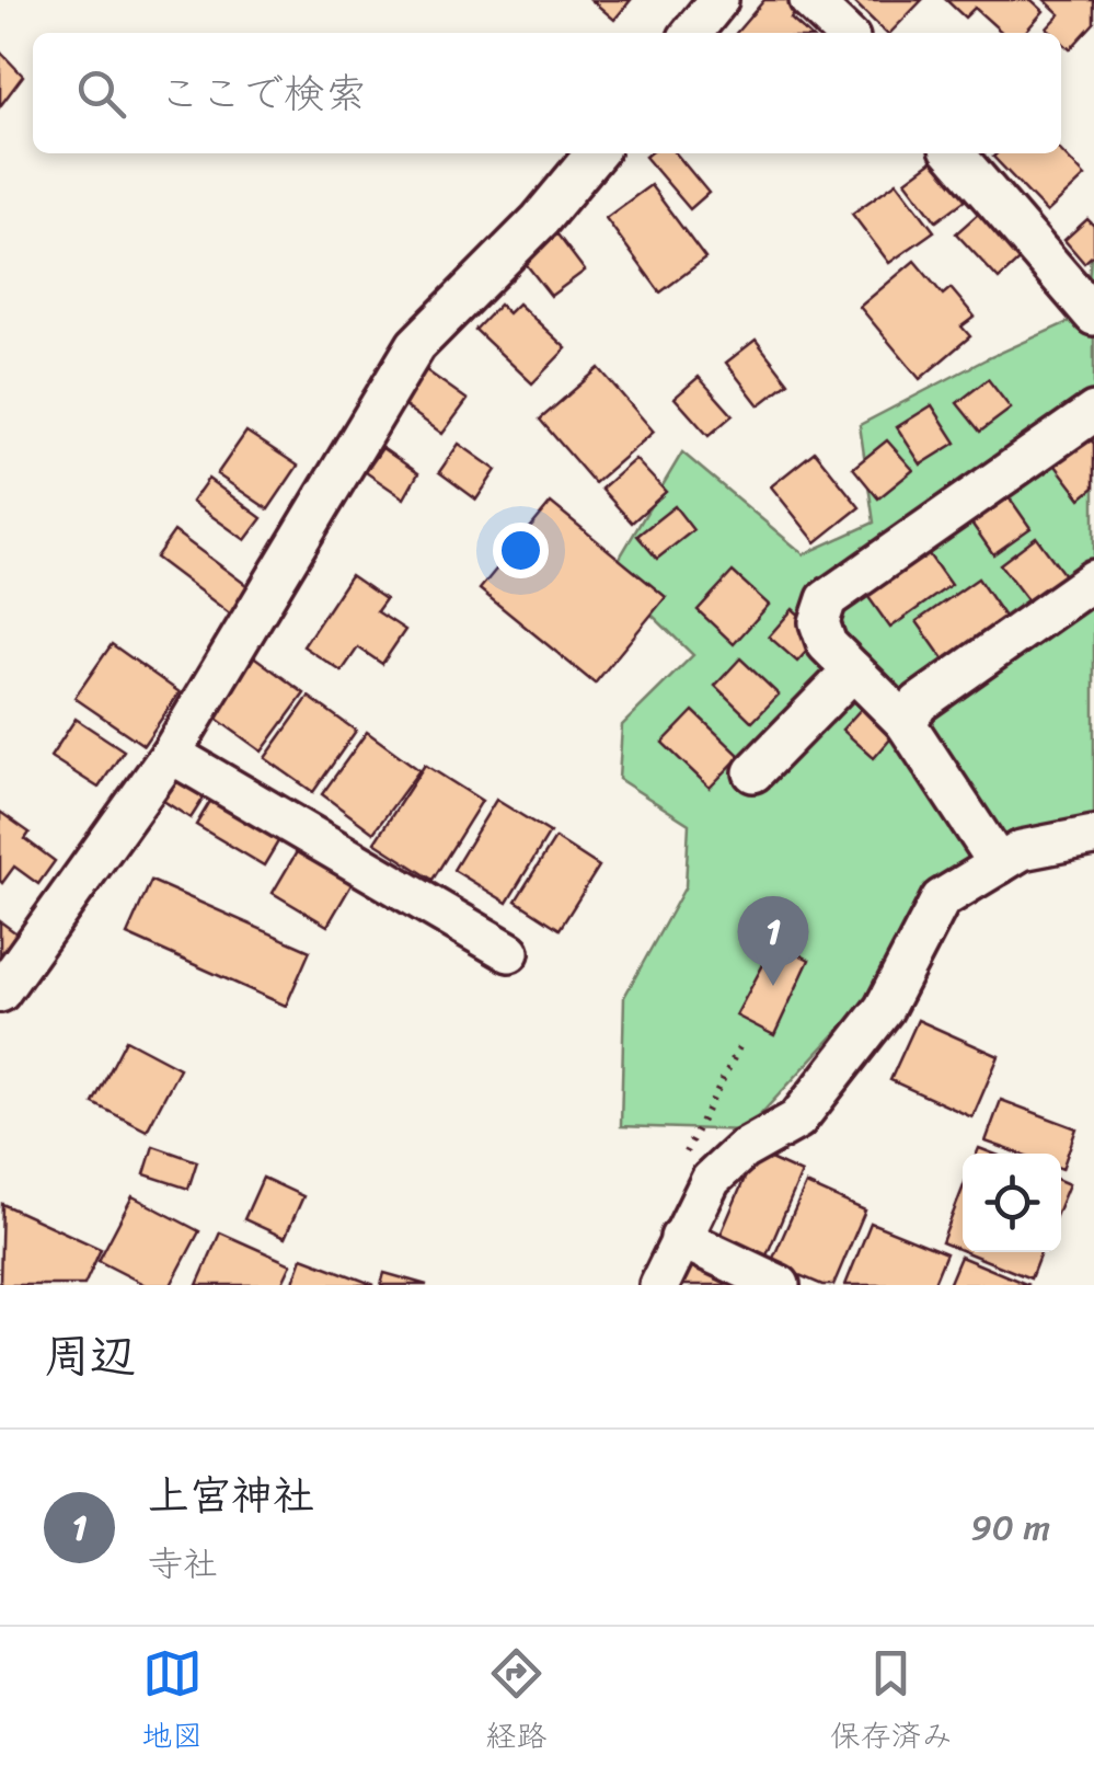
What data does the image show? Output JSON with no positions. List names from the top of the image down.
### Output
{
  "page": {
    "search": "ここで検索",
    "pins": "1",
    "heading": "周辺",
    "list": [
      {
        "mark": "1",
        "name": "上宮神社",
        "note": "寺社",
        "value": "90 m"
      }
    ],
    "nav": ["地図", "経路", "保存済み"]
  }
}
